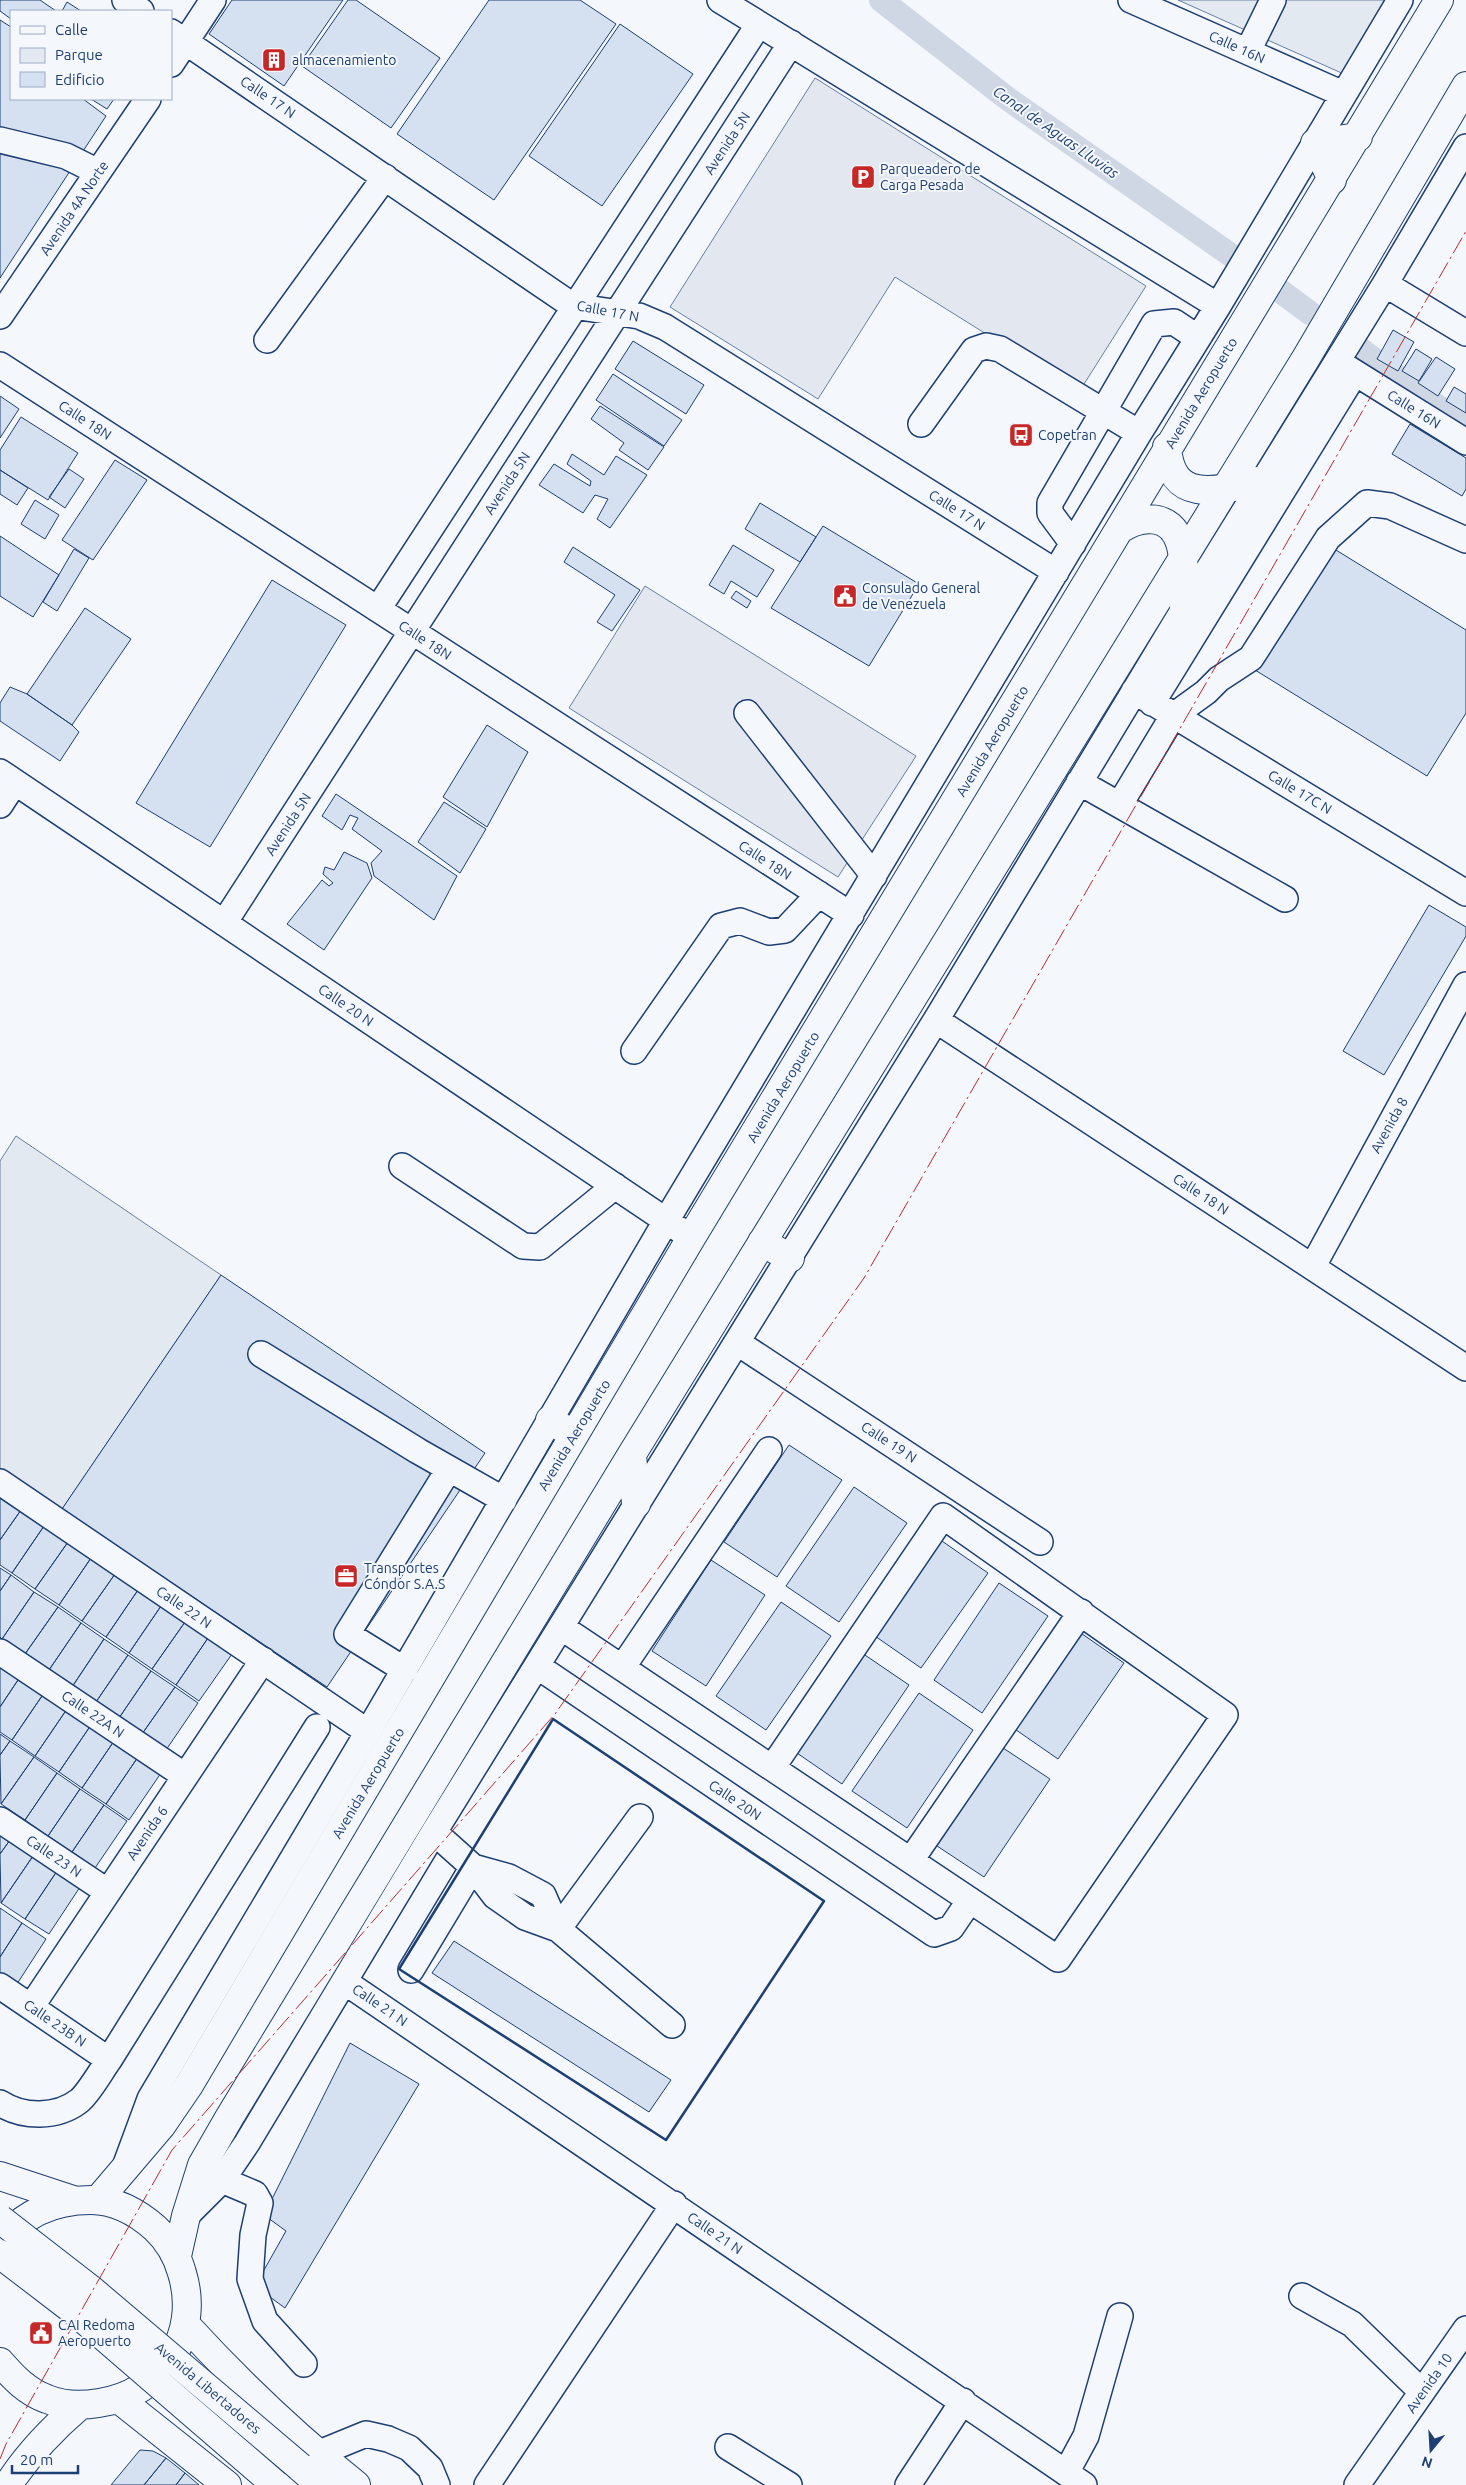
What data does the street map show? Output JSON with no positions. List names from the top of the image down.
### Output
{
  "streets": {
    "main road": ["Avenida Aeropuerto", "Avenida Libertadores"],
    "street": [
      "Calle 16N",
      "Calle 17 N",
      "Avenida 5N",
      "Avenida 4A Norte",
      "Calle 18N",
      "Calle 17C N",
      "Calle 20 N",
      "Avenida 8",
      "Calle 18 N",
      "Calle 19 N",
      "Calle 22 N",
      "Calle 22A N",
      "Calle 20N",
      "Avenida 6",
      "Calle 23 N",
      "Calle 21 N",
      "Calle 23B N",
      "Avenida 10"
    ]
  },
  "crossings": [
    ["Calle 16N", "Avenida Aeropuerto"],
    ["Calle 17 N", "Avenida 5N"],
    ["Calle 17 N", "Avenida Aeropuerto"],
    ["Avenida 5N", "Calle 18N"],
    ["Avenida 5N", "Calle 20 N"],
    ["Avenida Aeropuerto", "Calle 18N"],
    ["Avenida Aeropuerto", "Calle 20 N"],
    ["Avenida Aeropuerto", "Calle 22 N"],
    ["Avenida 8", "Calle 18 N"],
    ["Calle 22 N", "Avenida 6"],
    ["Calle 22A N", "Avenida 6"],
    ["Avenida 6", "Calle 23 N"],
    ["Avenida 6", "Calle 23B N"]
  ],
  "water": ["Canal de Aguas Lluvias"],
  "places": {
    "building": ["almacenamiento"],
    "parking": ["Parqueadero de Carga Pesada"],
    "bus stop": ["Copetran"],
    "public building": ["Consulado General de Venezuela", "CAI Redoma Aeropuerto"],
    "office": ["Transportes Cóndor S.A.S"]
  },
  "legend": ["Calle", "Parque", "Edificio"],
  "scale_bar": "20 m",
  "north": "bottom"
}
